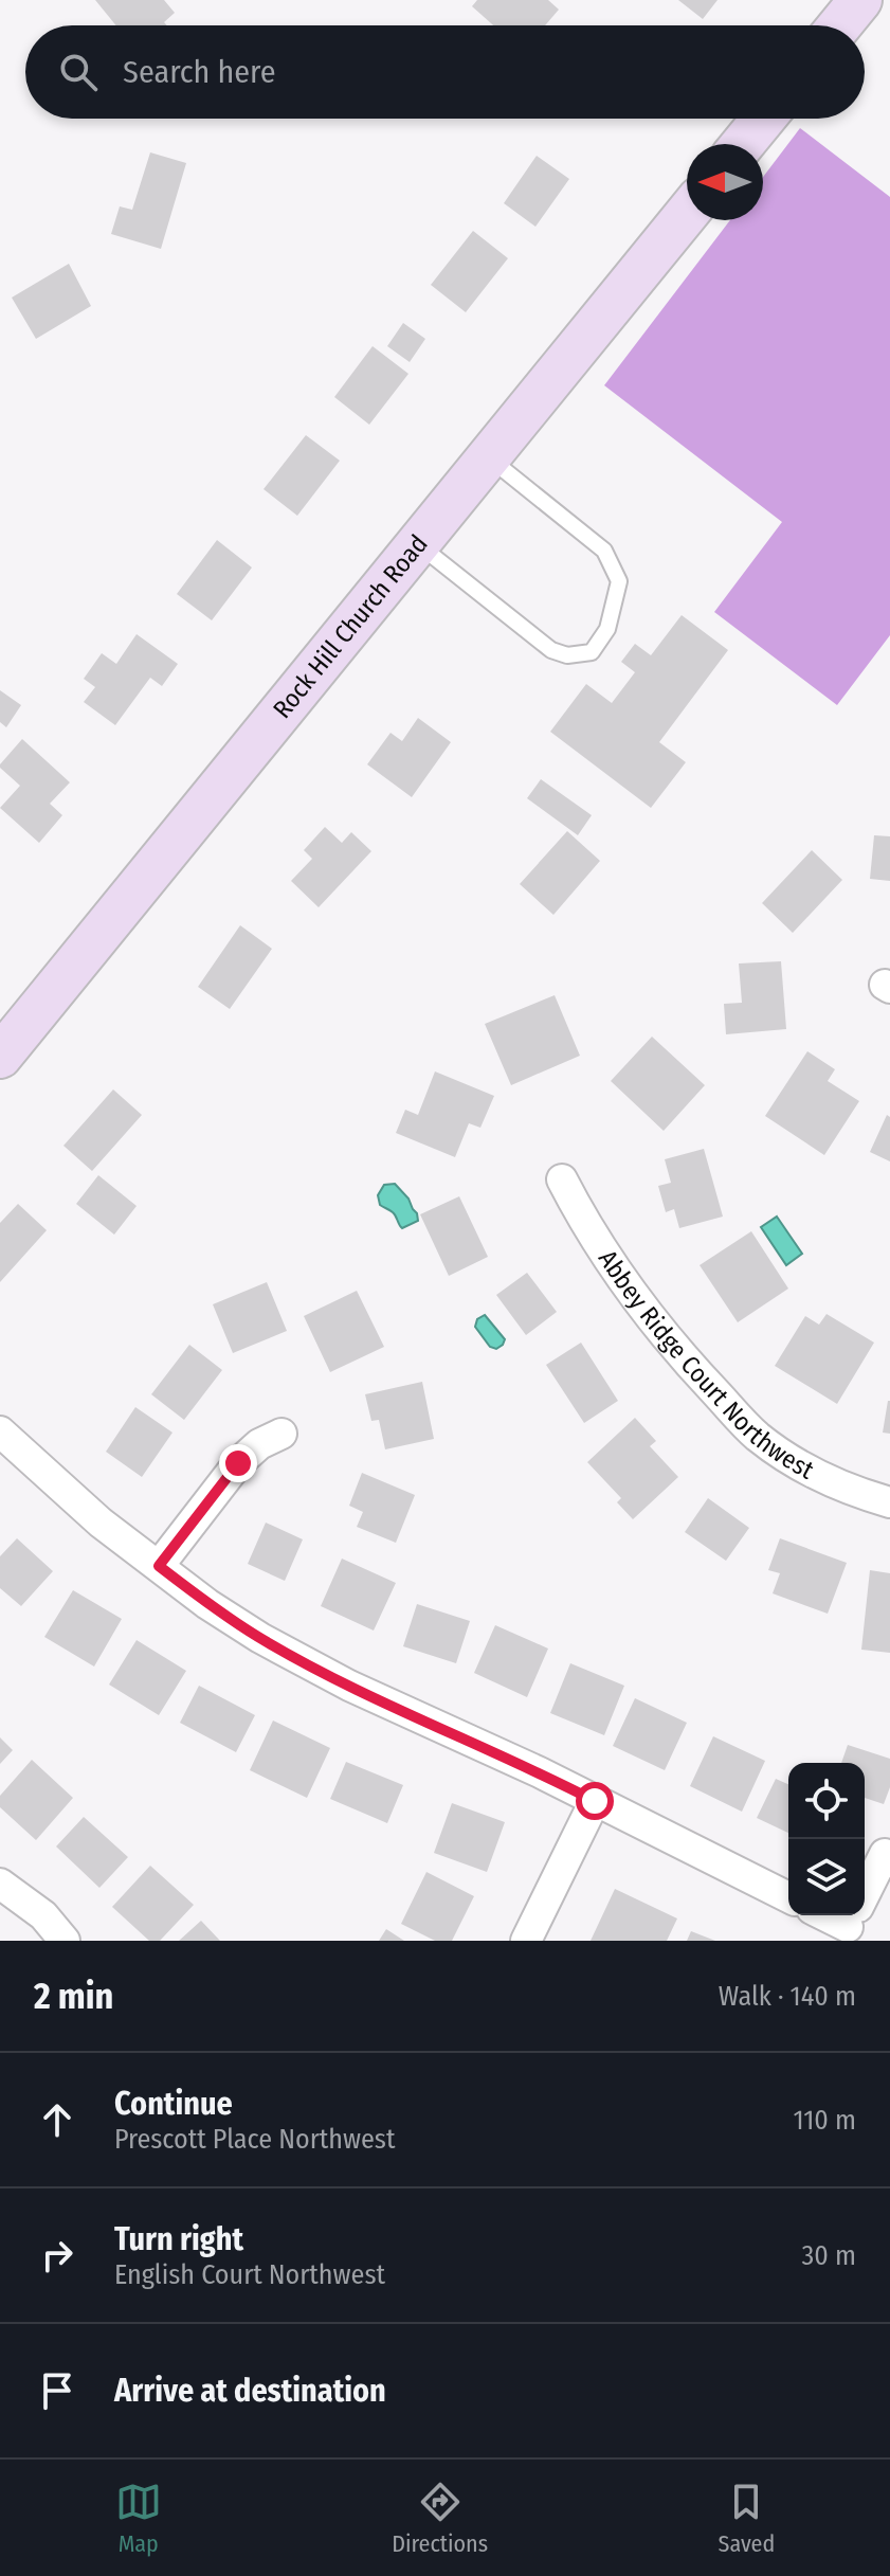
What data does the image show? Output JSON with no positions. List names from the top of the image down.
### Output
{
  "streets": {
    "street": ["Rock Hill Church Road", "Abbey Ridge Court Northwest"]
  },
  "north": "left",
  "page": {
    "search": "Search here",
    "heading": ["2 min", "Walk · 140 m"],
    "list": [
      ["Continue", "Prescott Place Northwest", "110 m"],
      ["Turn right", "English Court Northwest", "30 m"],
      "Arrive at destination"
    ],
    "nav": ["Map", "Directions", "Saved"]
  }
}
